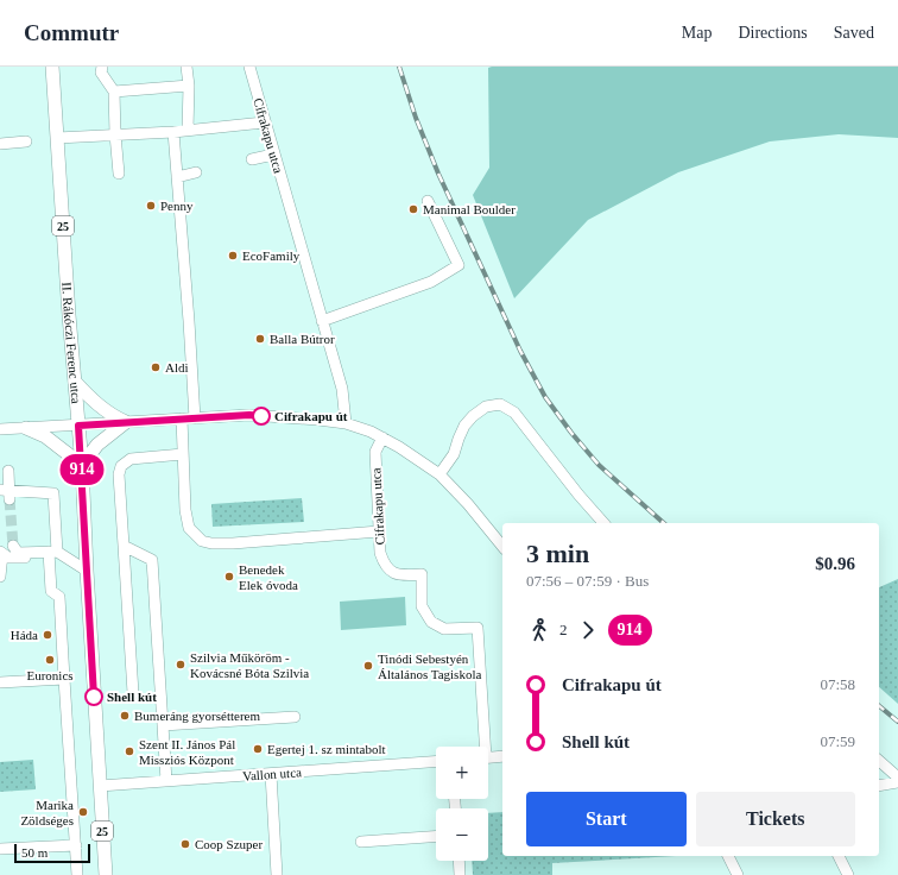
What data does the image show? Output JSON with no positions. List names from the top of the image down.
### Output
{
  "streets": {
    "main road": ["25", "II. Rákóczi Ferenc utca"],
    "street": ["Cifrakapu utca", "Vallon utca"]
  },
  "crossings": [
    ["II. Rákóczi Ferenc utca", "Vallon utca"]
  ],
  "places": [
    "Penny",
    "Manimal Boulder",
    "EcoFamily",
    "Balla Bútror",
    "Aldi",
    "Cifrakapu út",
    "Benedek Elek óvoda",
    "Háda",
    "Euronics",
    "Szilvia Műköröm - Kovácsné Bóta Szilvia",
    "Tinódi Sebestyén Általános Tagiskola",
    "Shell kút",
    "Bumeráng gyorsétterem",
    "Egertej 1. sz mintabolt",
    "Szent II. János Pál Missziós Központ",
    "Marika Zöldséges",
    "Coop Szuper"
  ],
  "lines": ["bus line 914"],
  "scale_bar": "50 m",
  "page": {
    "header": "Commutr",
    "nav": ["Map", "Directions", "Saved"],
    "on_map": "914",
    "heading": ["3 min", "07:56 – 07:59 · Bus", "$0.96"],
    "legs": ["2", "914"],
    "list": [
      {
        "name": "Cifrakapu út",
        "value": "07:58"
      },
      {
        "name": "Shell kút",
        "value": "07:59"
      }
    ],
    "map_buttons": ["+", "−"],
    "buttons": ["Start", "Tickets"],
    "scale": "50 m"
  }
}
